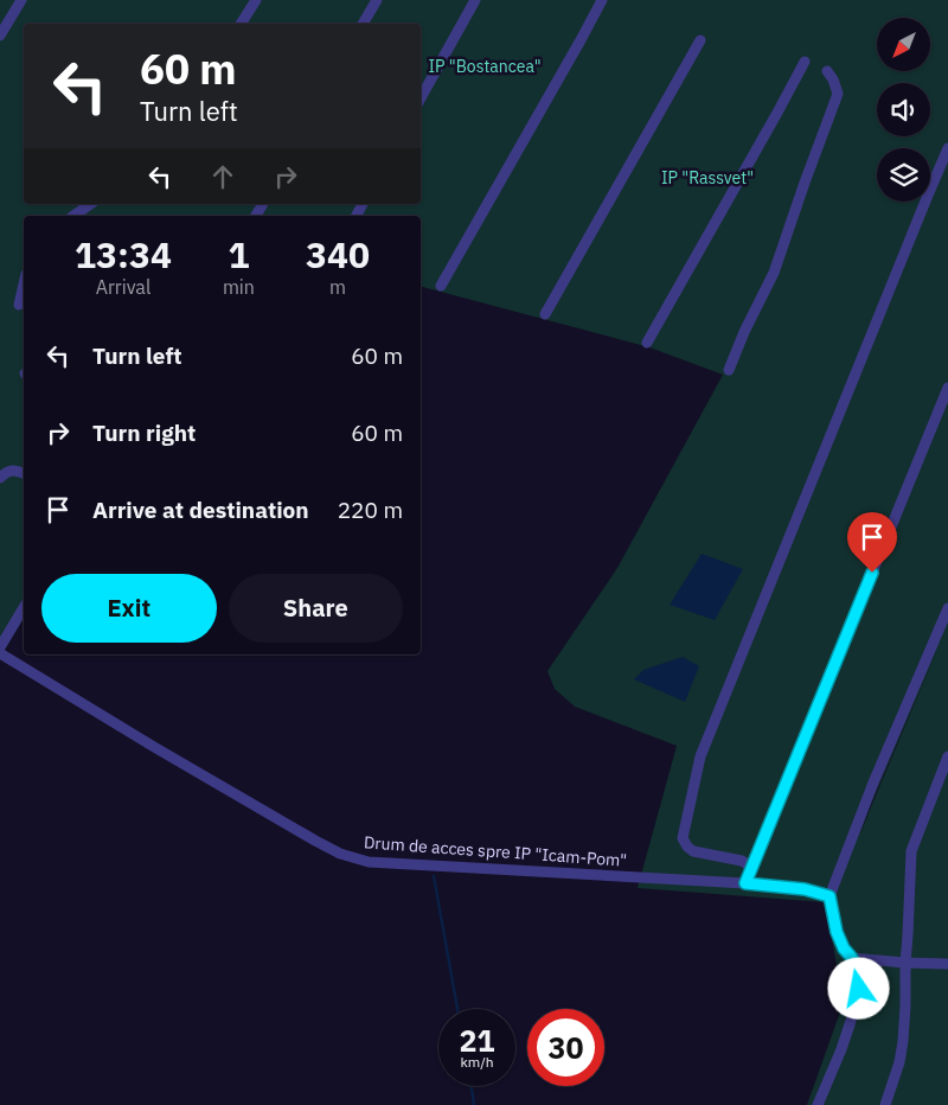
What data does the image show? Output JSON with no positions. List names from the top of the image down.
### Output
{
  "streets": {
    "street": ["Drum de acces spre IP \"Icam-Pom\""]
  },
  "parks": ["IP \"Bostancea\"", "IP \"Rassvet\""],
  "north": "bottom left",
  "page": {
    "turn": ["60 m", "Turn left"],
    "eta": [
      "13:34",
      "Arrival",
      "1",
      "min",
      "340",
      "m"
    ],
    "list": [
      {
        "name": "Turn left",
        "value": "60 m"
      },
      {
        "name": "Turn right",
        "value": "60 m"
      },
      {
        "name": "Arrive at destination",
        "value": "220 m"
      }
    ],
    "buttons": ["Exit", "Share"],
    "speed": "21 km/h",
    "limit": "30"
  }
}
